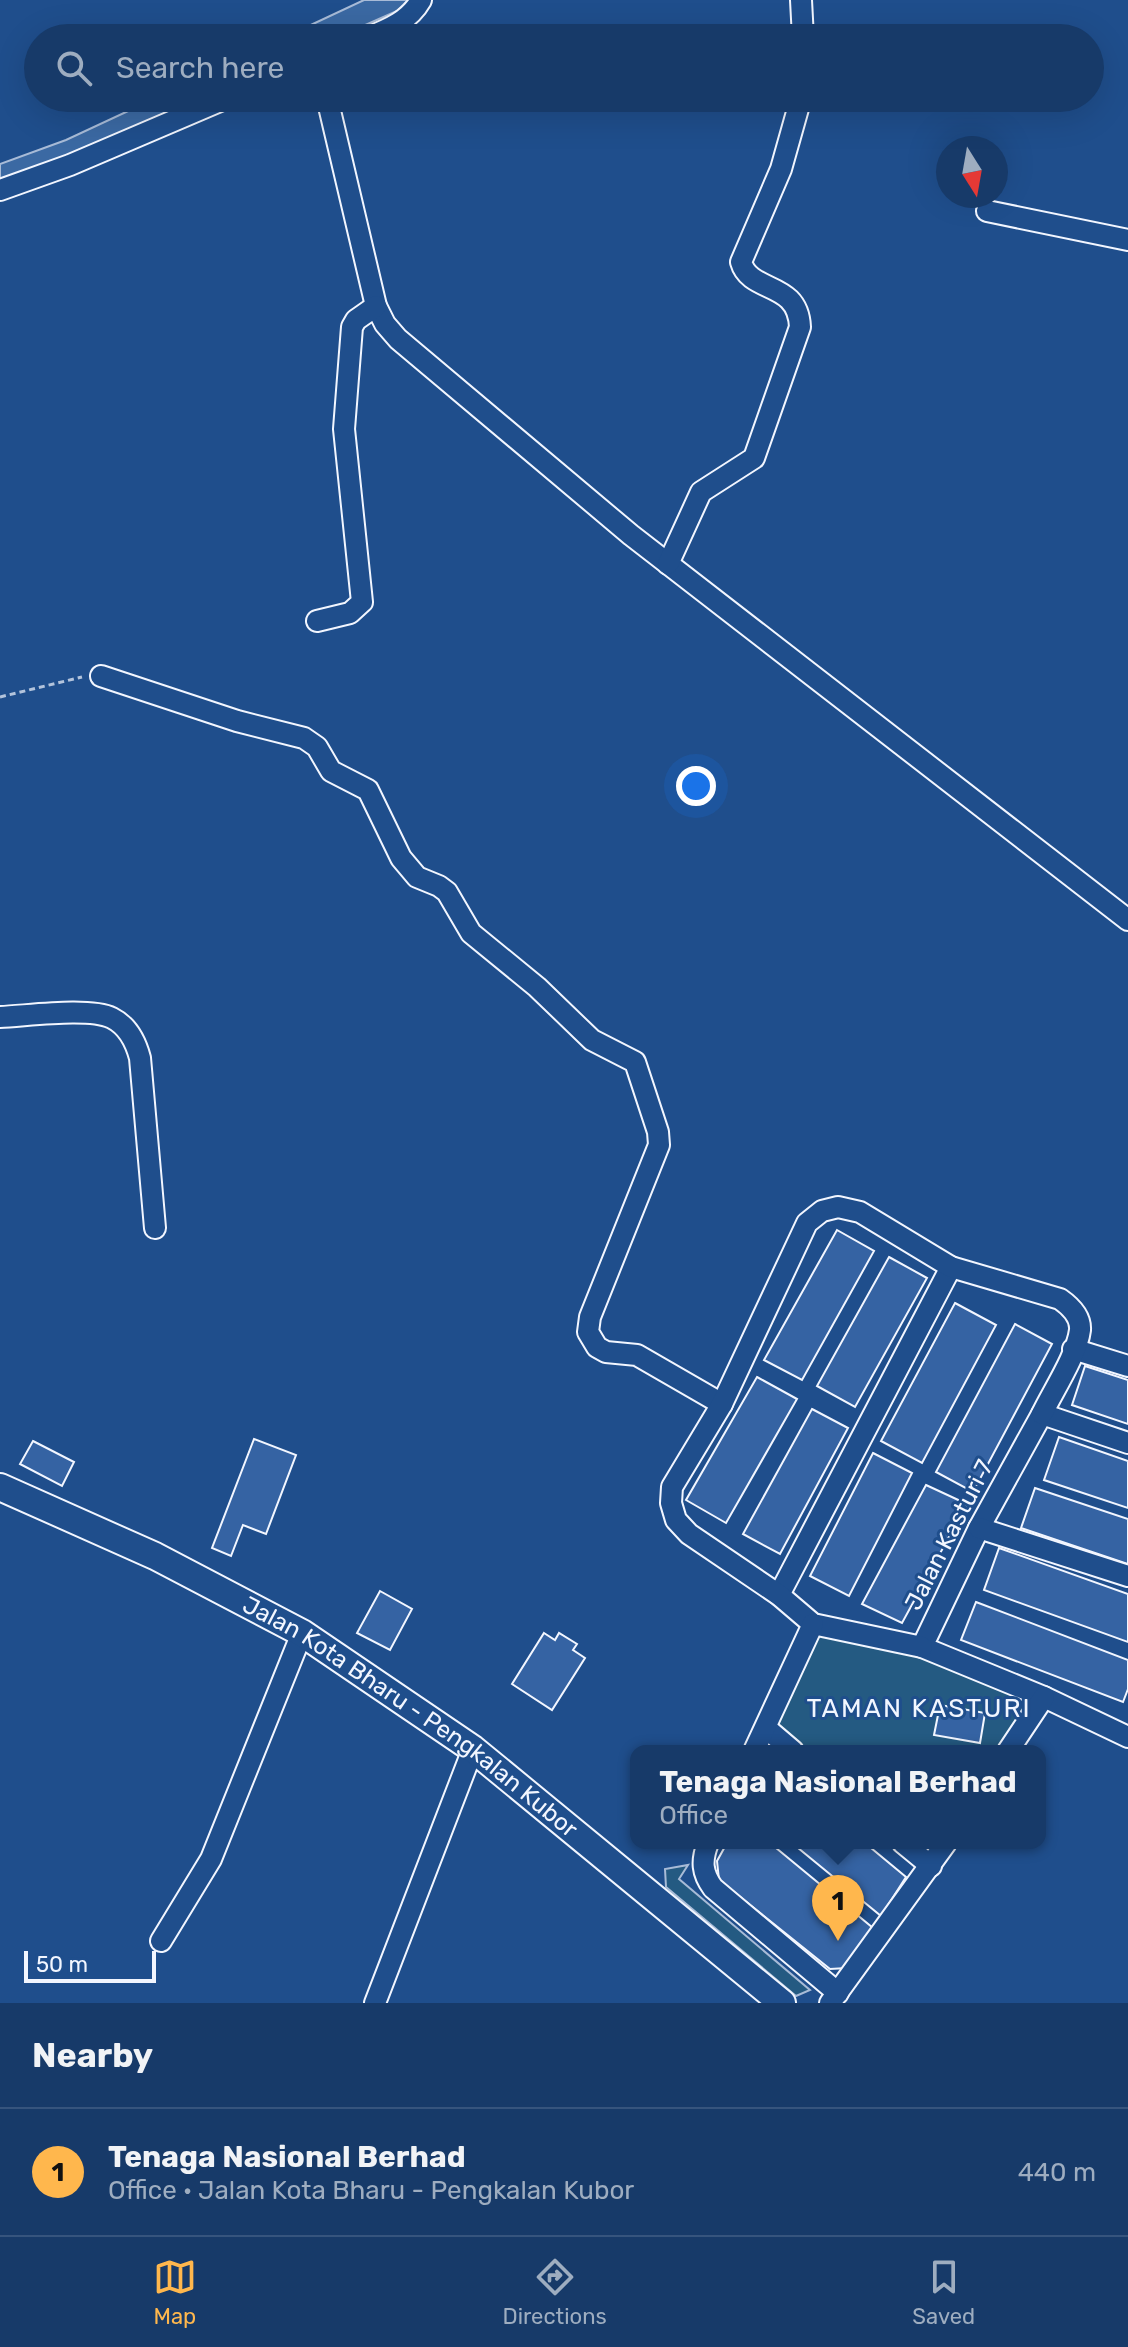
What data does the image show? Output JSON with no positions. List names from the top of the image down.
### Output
{
  "streets": {
    "main road": ["Jalan Kota Bharu - Pengkalan Kubor"],
    "street": ["Jalan Kasturi 7"]
  },
  "districts": ["TAMAN KASTURI"],
  "scale_bar": "50 m",
  "north": "bottom",
  "page": {
    "search": "Search here",
    "popup": ["Tenaga Nasional Berhad", "Office"],
    "pins": "1",
    "scale": "50 m",
    "heading": "Nearby",
    "list": [
      {
        "mark": "1",
        "name": "Tenaga Nasional Berhad",
        "note": "Office · Jalan Kota Bharu - Pengkalan Kubor",
        "value": "440 m"
      }
    ],
    "nav": ["Map", "Directions", "Saved"]
  }
}
